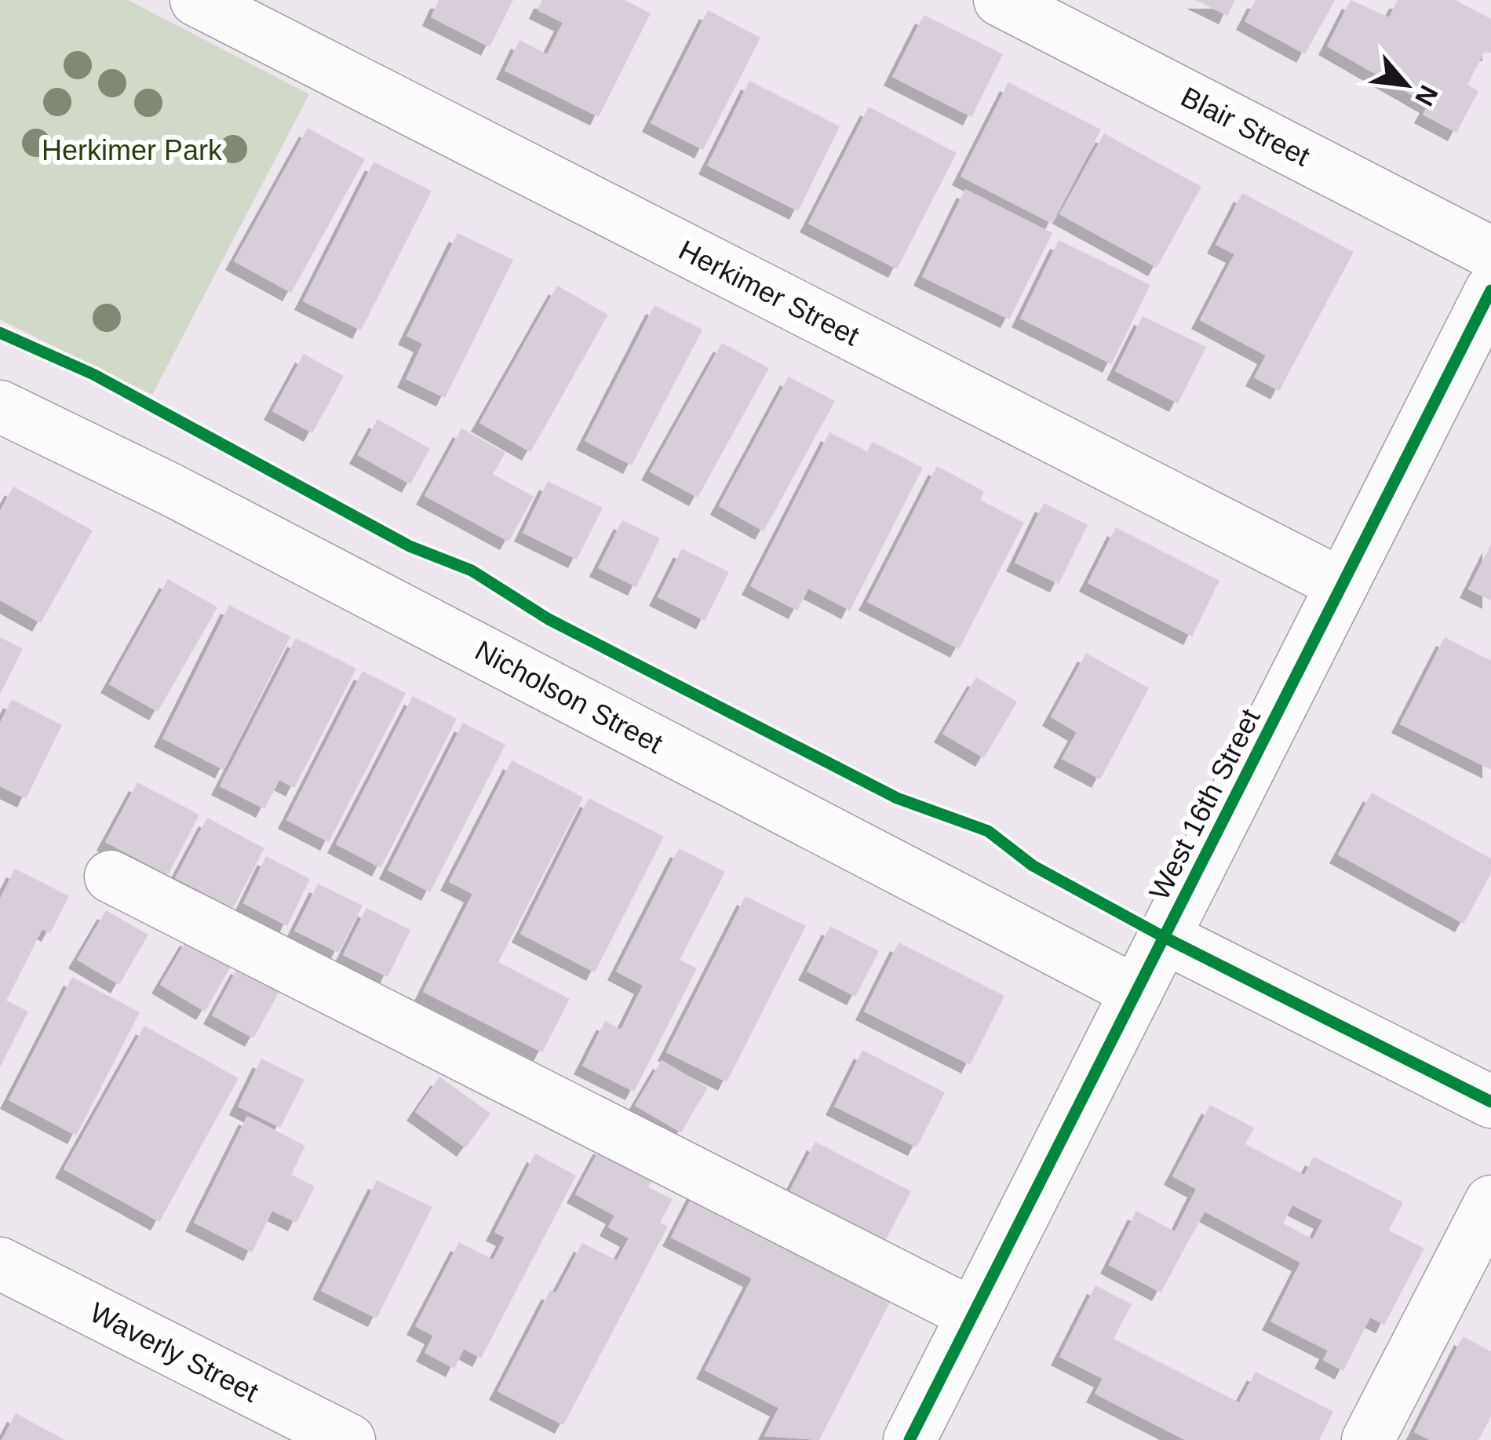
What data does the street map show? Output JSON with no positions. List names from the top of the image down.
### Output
{
  "streets": {
    "street": [
      "Blair Street",
      "Herkimer Street",
      "Nicholson Street",
      "West 16th Street",
      "Waverly Street"
    ]
  },
  "crossings": [
    ["Herkimer Street", "West 16th Street"],
    ["Nicholson Street", "West 16th Street"]
  ],
  "parks": ["Herkimer Park"],
  "north": "bottom right"
}
